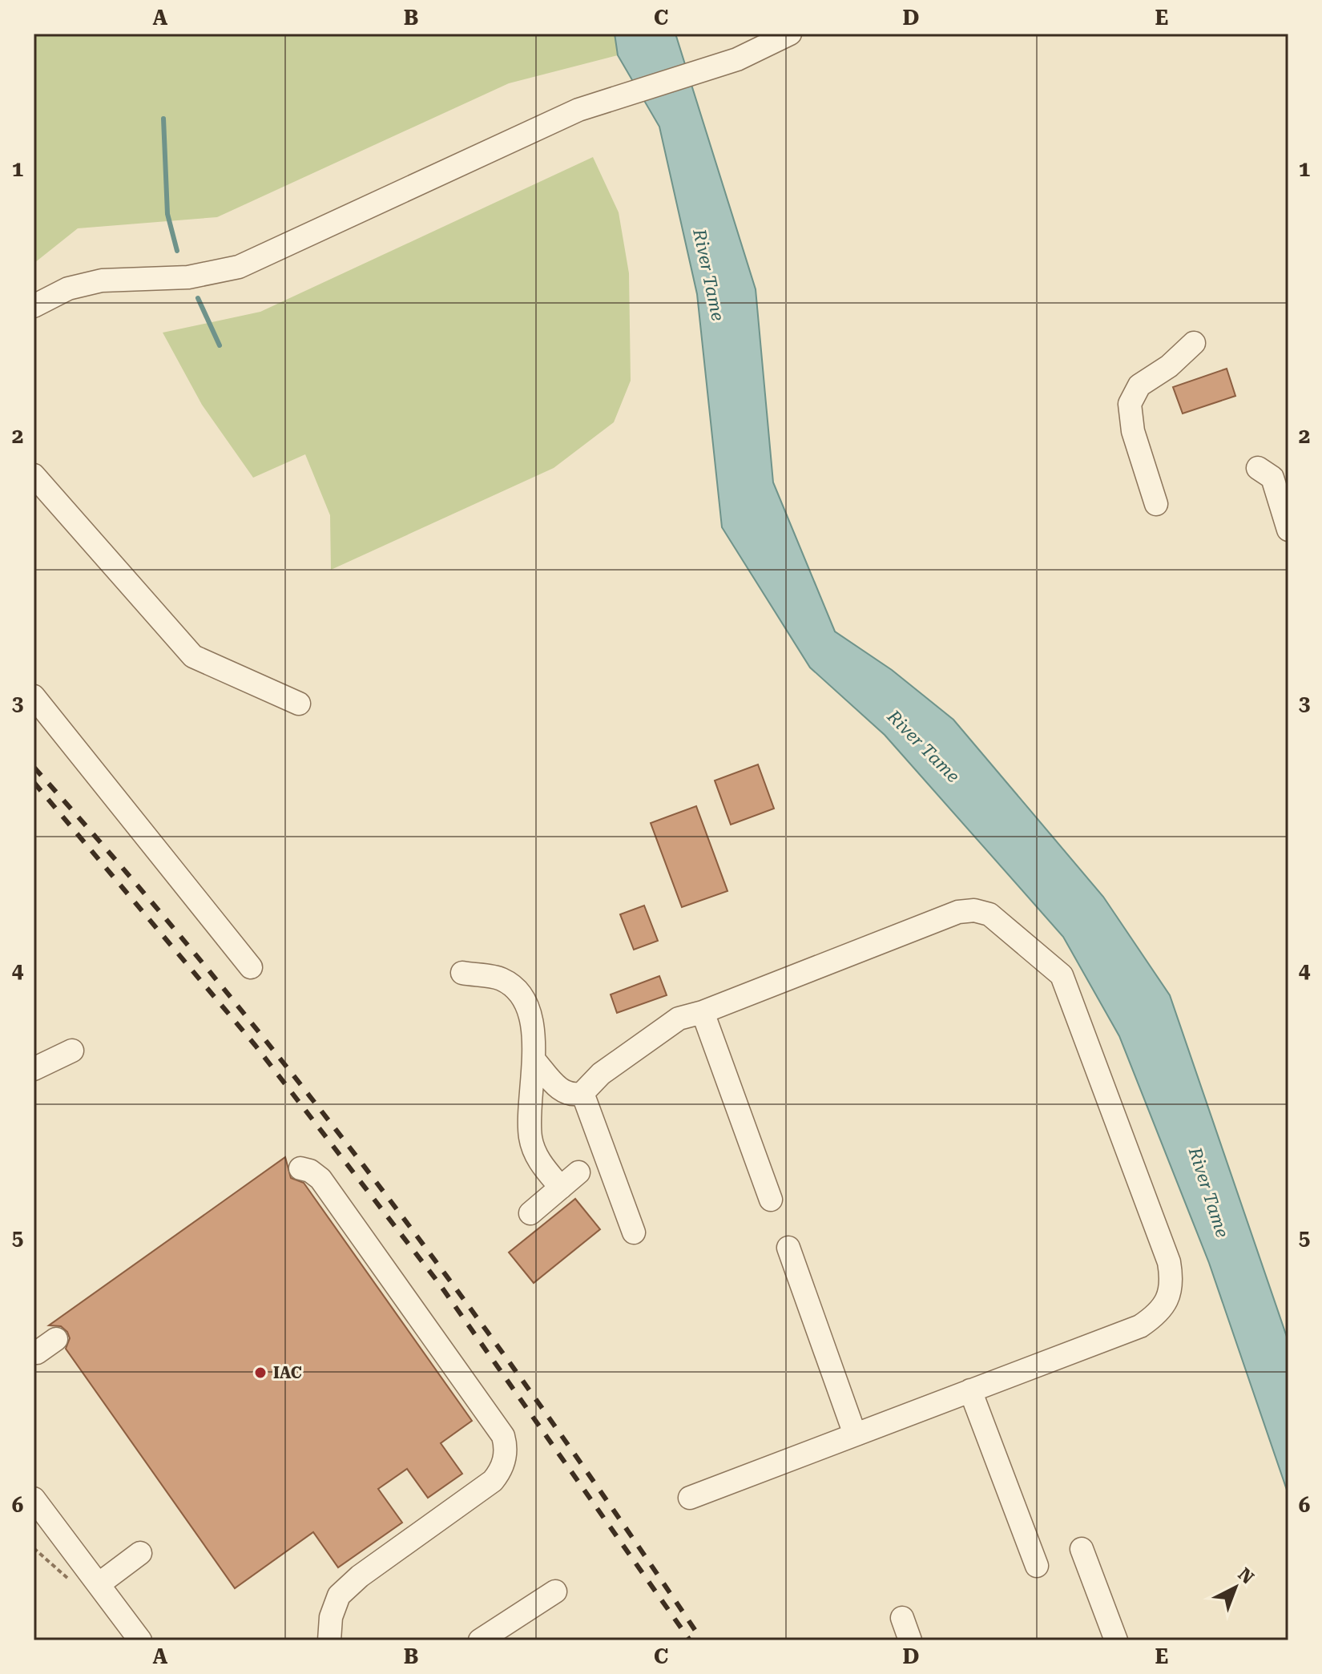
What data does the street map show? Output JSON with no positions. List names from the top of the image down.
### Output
{
  "water": ["River Tame"],
  "places": ["IAC"],
  "north": "top right",
  "grid": {
    "columns": [
      "A",
      "B",
      "C",
      "D",
      "E"
    ],
    "rows": [
      "1",
      "2",
      "3",
      "4",
      "5",
      "6"
    ]
  }
}
